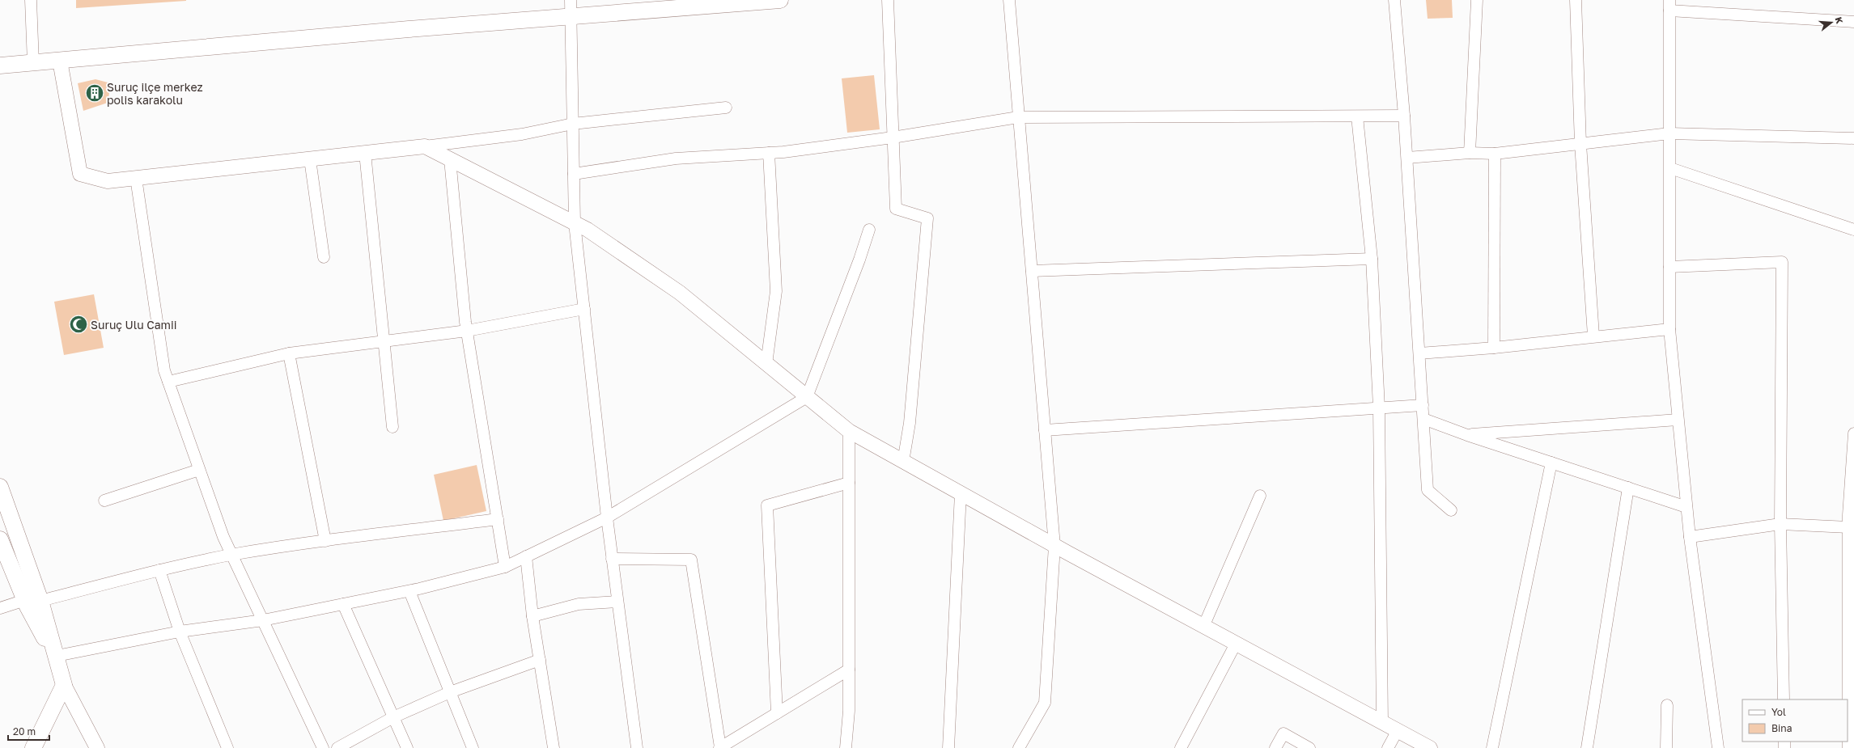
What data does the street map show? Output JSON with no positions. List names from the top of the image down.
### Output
{
  "places": {
    "building": ["Suruç ilçe merkez polis karakolu"],
    "mosque": ["Suruç Ulu Camii"]
  },
  "legend": ["Yol", "Bina"],
  "scale_bar": "20 m",
  "north": "right"
}
